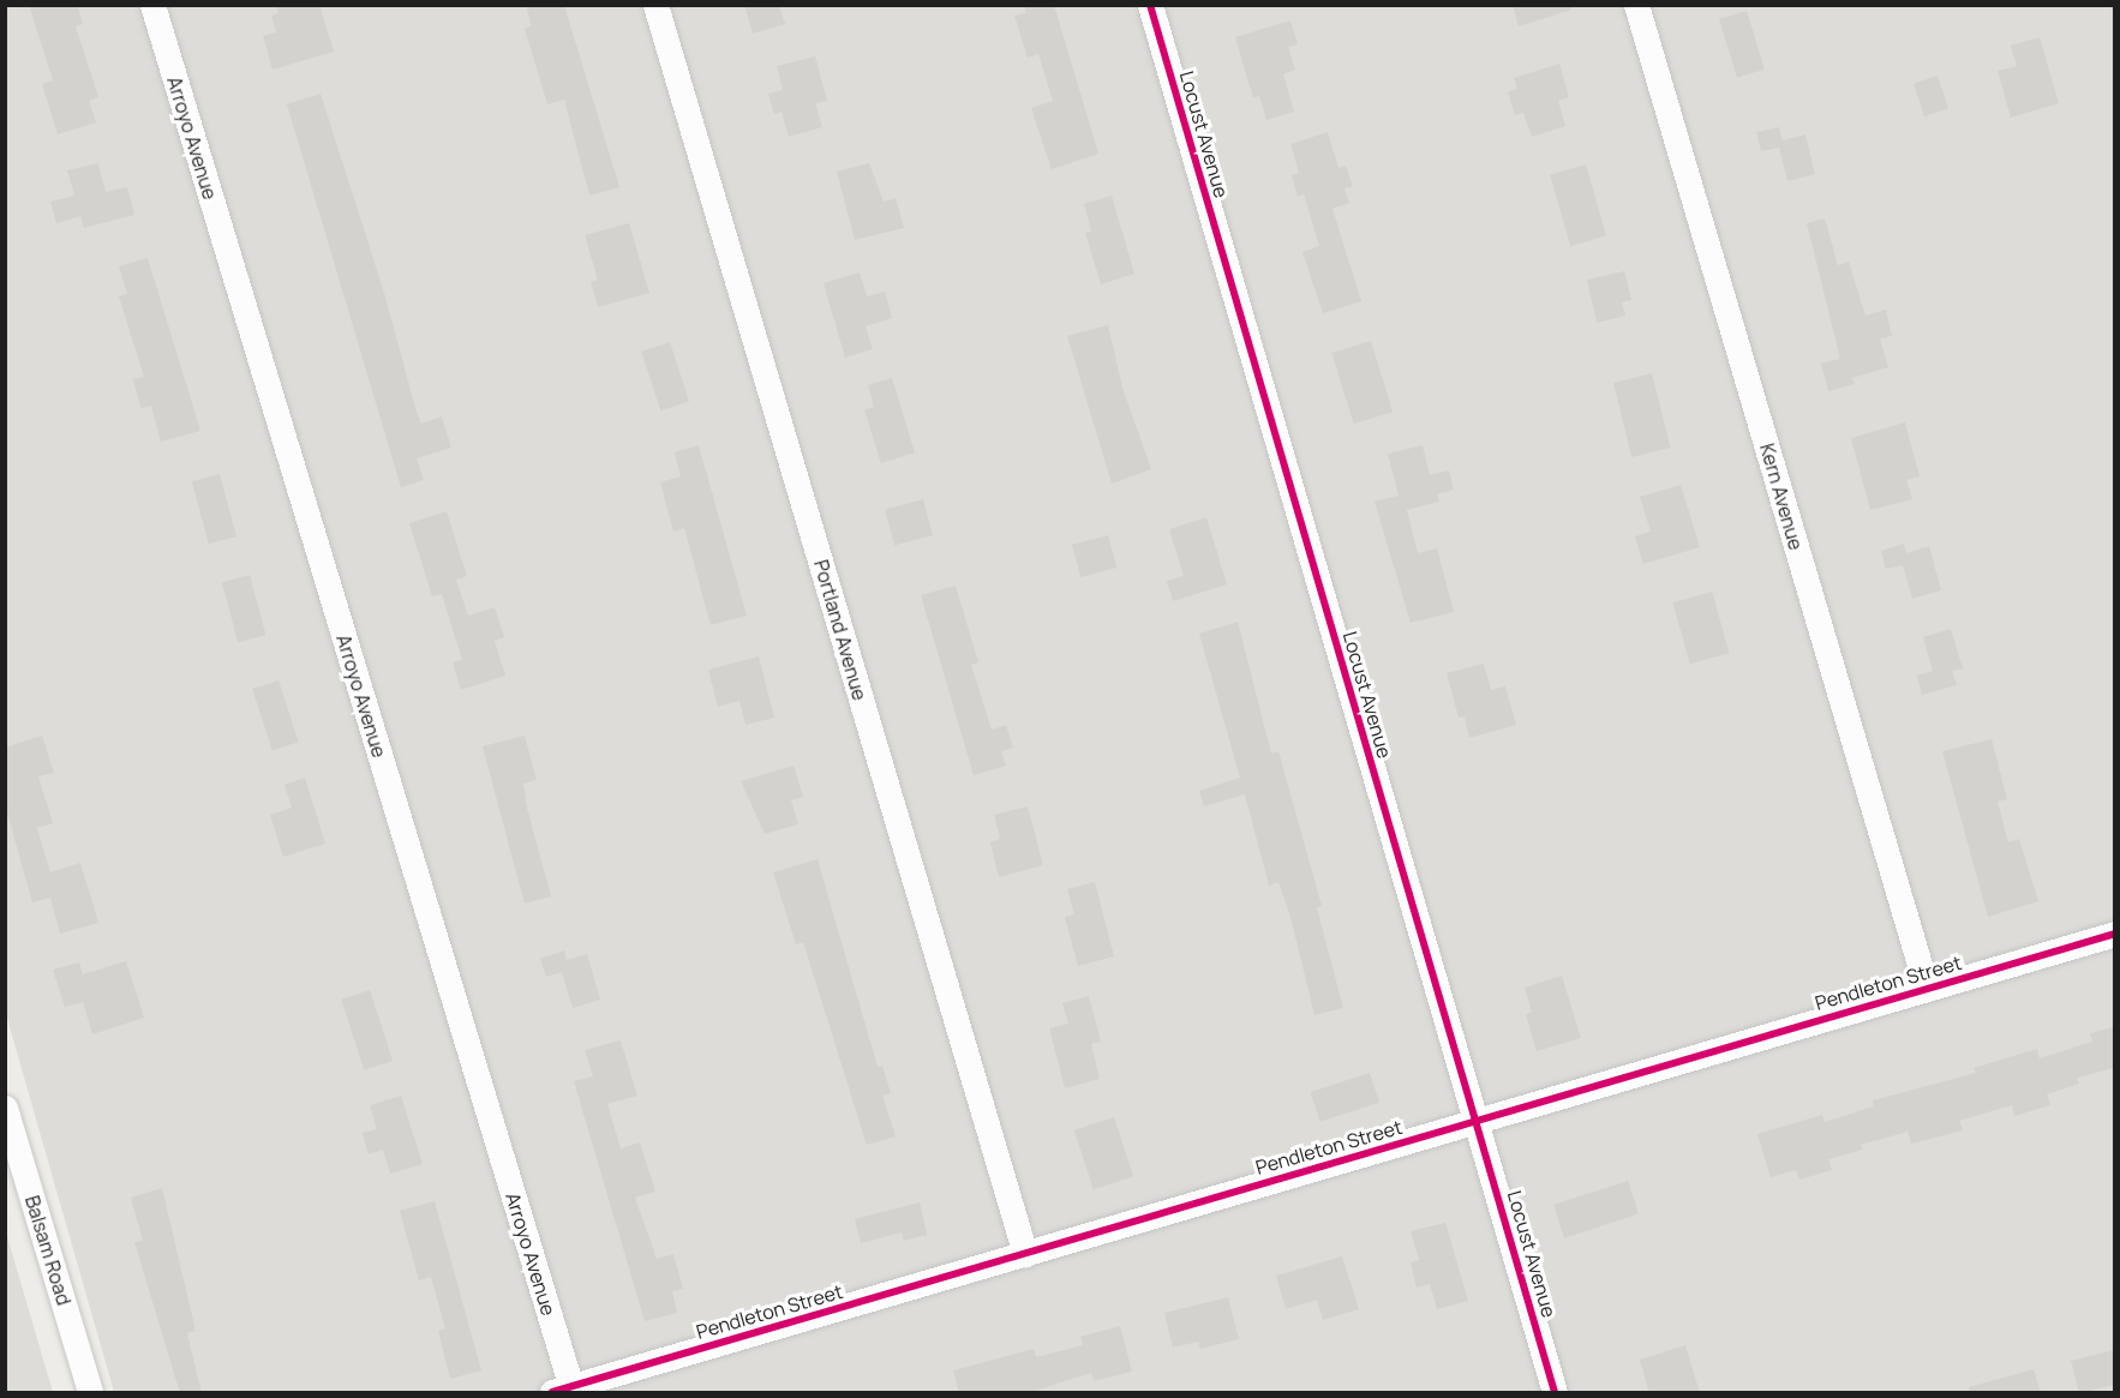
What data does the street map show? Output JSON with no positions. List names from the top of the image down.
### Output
{
  "streets": {
    "street": [
      "Locust Avenue",
      "Arroyo Avenue",
      "Kern Avenue",
      "Portland Avenue",
      "Pendleton Street",
      "Balsam Road"
    ]
  },
  "crossings": [
    ["Locust Avenue", "Pendleton Street"],
    ["Arroyo Avenue", "Pendleton Street"],
    ["Kern Avenue", "Pendleton Street"],
    ["Portland Avenue", "Pendleton Street"]
  ]
}
